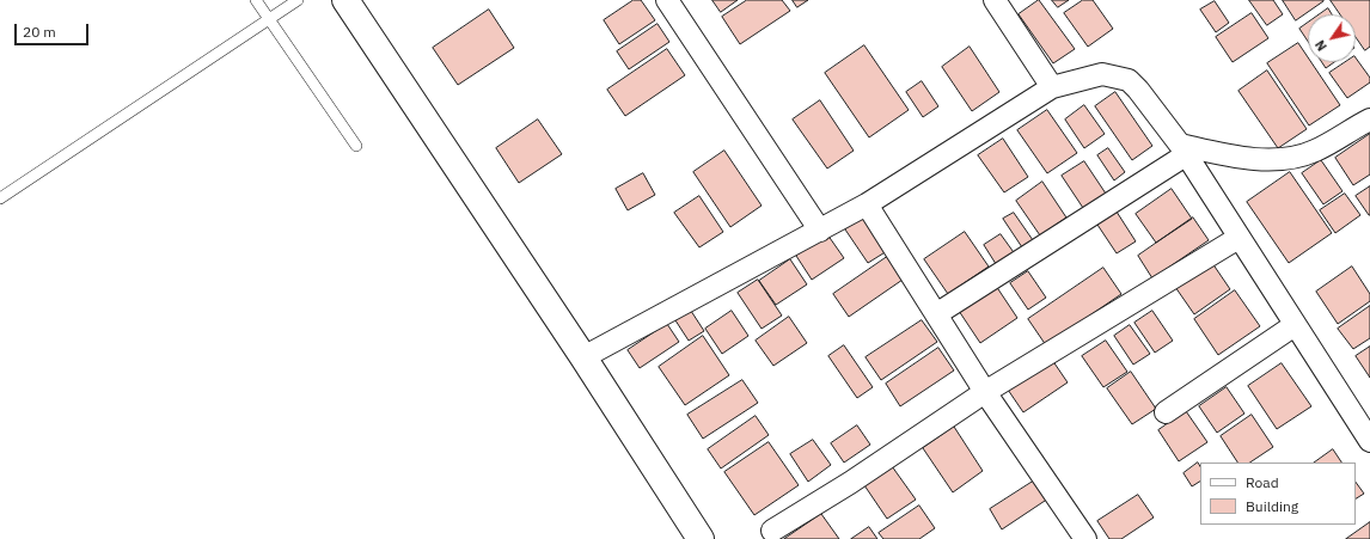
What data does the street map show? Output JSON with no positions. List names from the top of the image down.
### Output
{
  "legend": ["Road", "Building"],
  "scale_bar": "20 m",
  "north": "bottom left"
}
